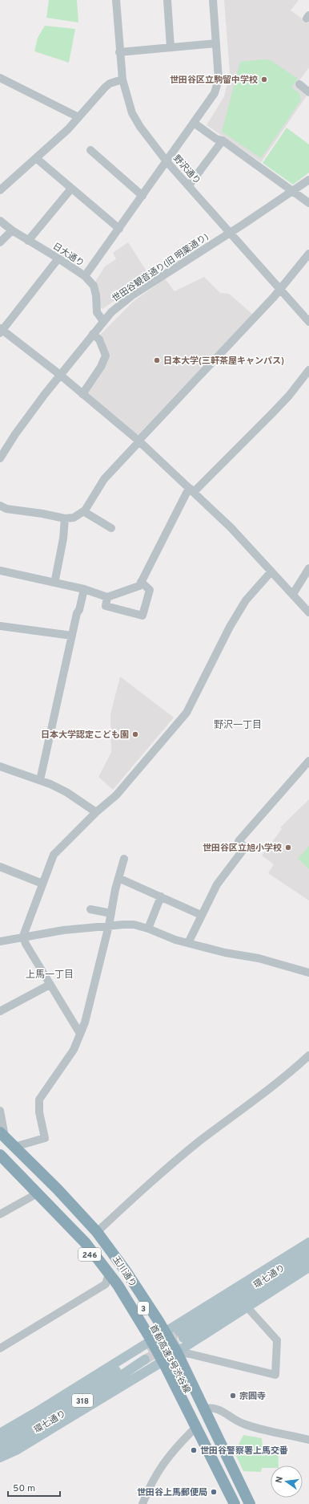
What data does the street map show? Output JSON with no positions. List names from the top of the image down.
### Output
{
  "streets": {
    "highway": [
      "246",
      "玉川通り",
      "3",
      "首都高速3号渋谷線"
    ],
    "main road": ["環七通り", "318"],
    "street": ["野沢通り", "日大通り", "世田谷観音通り(旧 明薬通り)"]
  },
  "crossings": [
    ["野沢通り", "世田谷観音通り(旧 明薬通り)"],
    ["日大通り", "世田谷観音通り(旧 明薬通り)"],
    ["玉川通り", "首都高速3号渋谷線"]
  ],
  "districts": ["野沢一丁目", "上馬一丁目"],
  "places": [
    "世田谷区立駒留中学校",
    "日本大学(三軒茶屋キャンパス)",
    "日本大学認定こども園",
    "世田谷区立旭小学校",
    "宗圓寺",
    "世田谷警察署上馬交番",
    "世田谷上馬郵便局"
  ],
  "scale_bar": "50 m",
  "north": "left"
}
